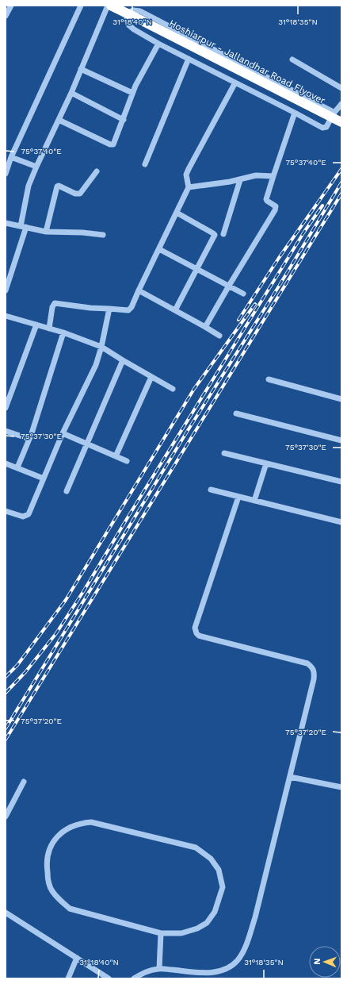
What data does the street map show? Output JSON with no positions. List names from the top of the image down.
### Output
{
  "streets": {
    "highway": ["Hoshiarpur - Jallandhar Road Flyover"]
  },
  "north": "left",
  "coordinates": [
    "31°18'40\"N",
    "31°18'35\"N",
    "75°37'40\"E",
    "75°37'30\"E",
    "75°37'20\"E"
  ]
}
